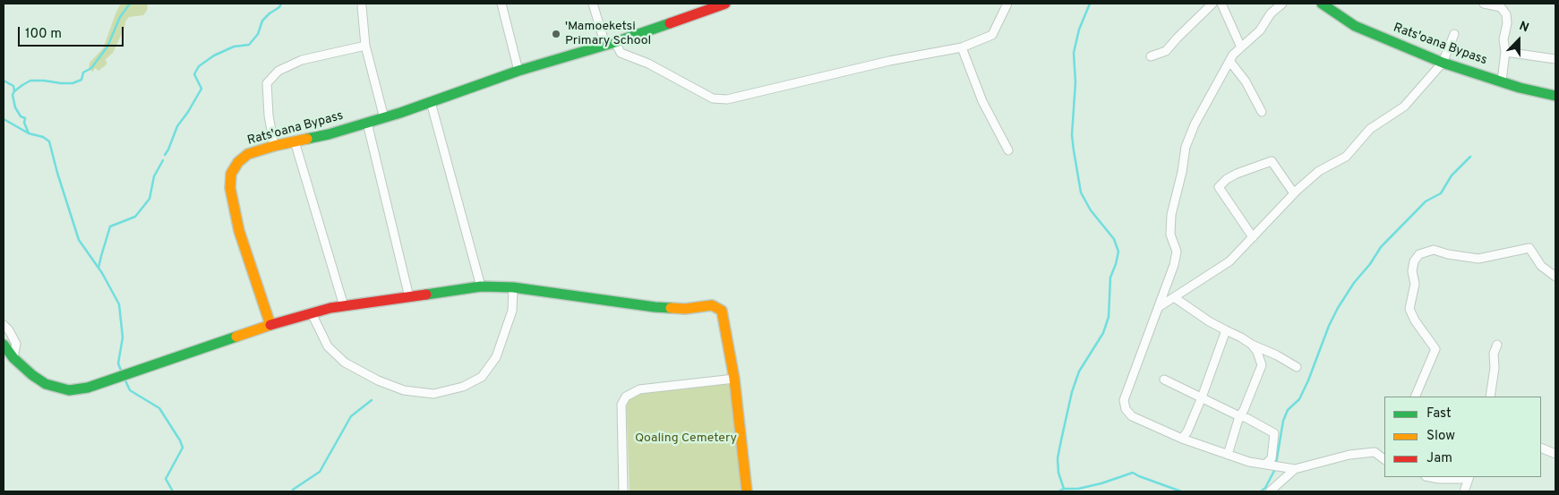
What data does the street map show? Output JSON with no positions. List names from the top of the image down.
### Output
{
  "streets": {
    "street": ["Rats'oana Bypass"]
  },
  "parks": ["Qoaling Cemetery"],
  "places": ["'Mamoeketsi Primary School"],
  "legend": ["Fast", "Slow", "Jam"],
  "scale_bar": "100 m",
  "north": "top"
}
